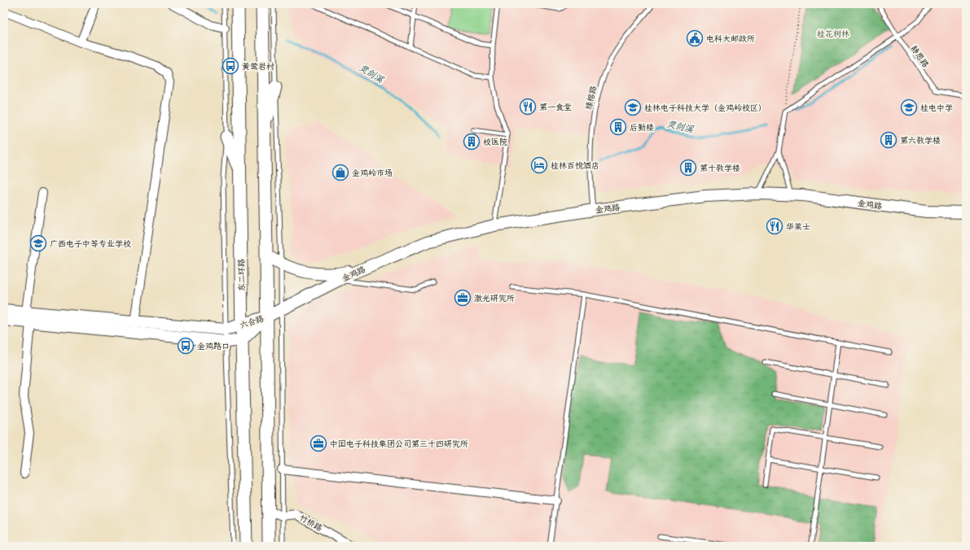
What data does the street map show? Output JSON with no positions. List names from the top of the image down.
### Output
{
  "streets": {
    "main road": ["金鸡路", "东二环路", "六合路"],
    "street": ["竹桥路"],
    "lane": ["静思路", "绿榕路"]
  },
  "crossings": [
    ["绿榕路", "金鸡路"],
    ["金鸡路", "六合路"],
    ["东二环路", "六合路"]
  ],
  "water": ["灵剑溪"],
  "parks": ["桂花树林"],
  "places": {
    "public building": ["电科大邮政所"],
    "bus stop": ["黄莺岩村", "金鸡路口"],
    "restaurant": ["第一食堂", "华莱士"],
    "school or university": ["桂林电子科技大学（金鸡岭校区）", "桂电中学", "广西电子中等专业学校"],
    "building": [
      "后勤楼",
      "第六教学楼",
      "校医院",
      "第十教学楼"
    ],
    "hotel": ["桂林百悦酒店"],
    "shop": ["金鸡岭市场"],
    "office": ["激光研究所", "中国电子科技集团公司第三十四研究所"]
  }
}
